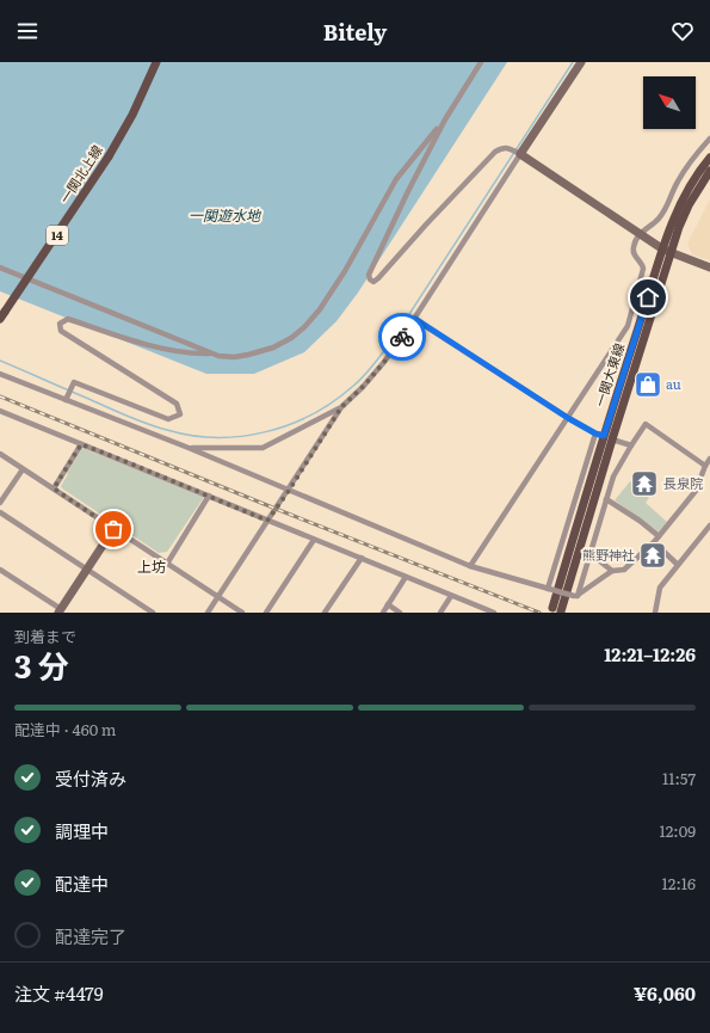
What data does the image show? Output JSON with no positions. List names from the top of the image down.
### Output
{
  "streets": {
    "main road": ["一関北上線", "14", "一関大東線"]
  },
  "districts": ["上坊"],
  "water": ["一関遊水地"],
  "places": {
    "shop": ["au"],
    "temple": ["長泉院", "熊野神社"]
  },
  "north": "top left",
  "page": {
    "header": "Bitely",
    "heading": ["3 分", "到着まで", "12:21–12:26"],
    "panel": ["注文 #4479", "¥6,060"],
    "bar": "配達中 · 460 m",
    "list": [
      ["受付済み", "11:57"],
      ["調理中", "12:09"],
      ["配達中", "12:16"],
      "配達完了"
    ]
  }
}
